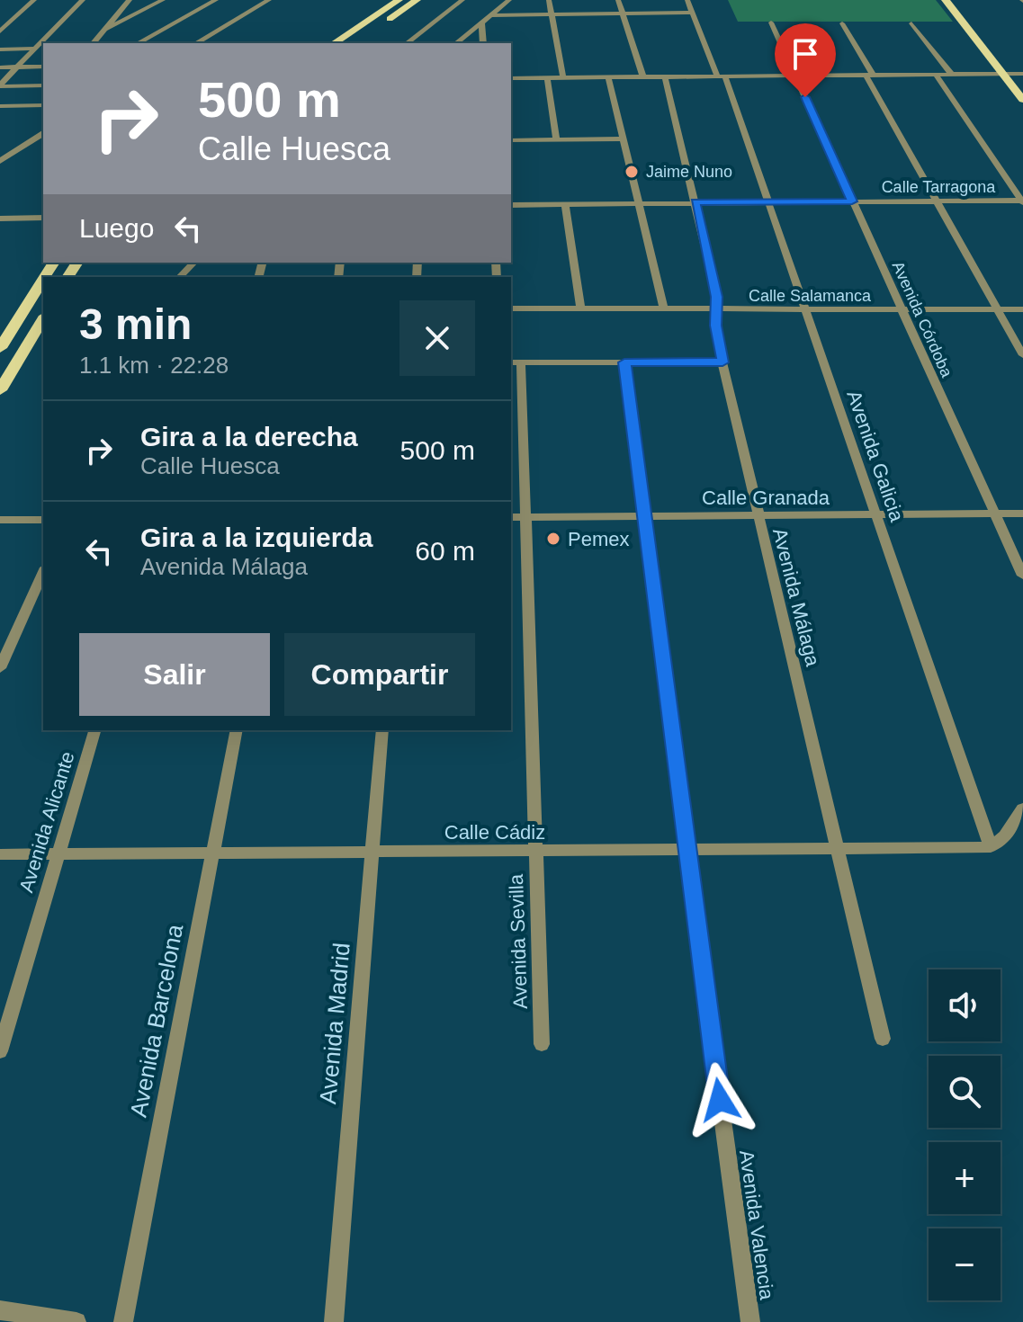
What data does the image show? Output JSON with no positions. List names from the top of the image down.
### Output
{
  "streets": {
    "street": [
      "Calle Tarragona",
      "Calle Salamanca",
      "Avenida Córdoba",
      "Avenida Galicia",
      "Calle Granada",
      "Avenida Málaga",
      "Avenida Alicante",
      "Calle Cádiz",
      "Avenida Sevilla",
      "Avenida Barcelona",
      "Avenida Madrid",
      "Avenida Valencia"
    ]
  },
  "crossings": [
    ["Calle Tarragona", "Avenida Córdoba"],
    ["Calle Tarragona", "Avenida Galicia"],
    ["Calle Tarragona", "Avenida Málaga"],
    ["Calle Salamanca", "Avenida Córdoba"],
    ["Calle Salamanca", "Avenida Galicia"],
    ["Calle Salamanca", "Avenida Málaga"],
    ["Avenida Córdoba", "Calle Granada"],
    ["Avenida Galicia", "Calle Granada"],
    ["Avenida Galicia", "Calle Cádiz"],
    ["Calle Granada", "Avenida Málaga"],
    ["Calle Granada", "Avenida Sevilla"],
    ["Calle Granada", "Avenida Valencia"],
    ["Avenida Málaga", "Calle Cádiz"],
    ["Avenida Alicante", "Calle Cádiz"],
    ["Calle Cádiz", "Avenida Sevilla"],
    ["Calle Cádiz", "Avenida Barcelona"],
    ["Calle Cádiz", "Avenida Madrid"],
    ["Calle Cádiz", "Avenida Valencia"]
  ],
  "places": ["Jaime Nuno", "Pemex"],
  "page": {
    "turn": ["500 m", "Calle Huesca"],
    "then": "Luego",
    "heading": ["3 min", "1.1 km · 22:28"],
    "list": [
      {
        "name": "Gira a la derecha",
        "note": "Calle Huesca",
        "value": "500 m"
      },
      {
        "name": "Gira a la izquierda",
        "note": "Avenida Málaga",
        "value": "60 m"
      }
    ],
    "buttons": ["Salir", "Compartir"],
    "map_buttons": ["+", "−"]
  }
}
